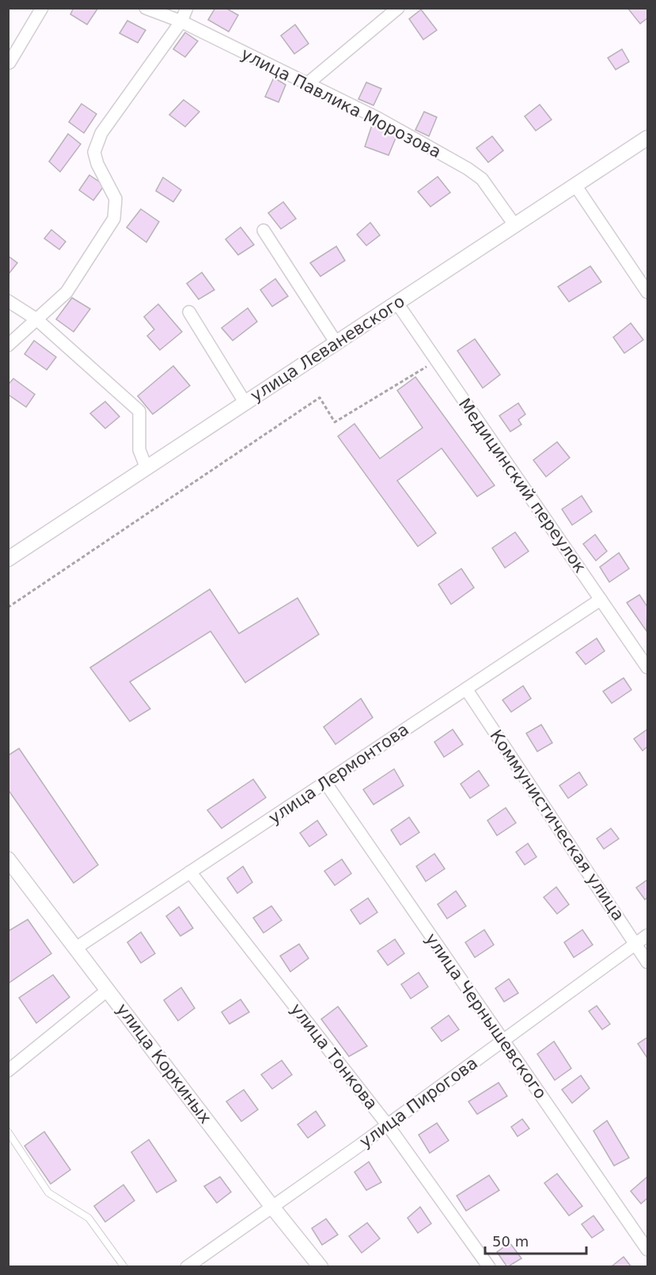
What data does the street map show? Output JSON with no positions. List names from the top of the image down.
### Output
{
  "streets": {
    "street": [
      "улица Павлика Морозова",
      "улица Леваневского",
      "Медицинский переулок",
      "улица Лермонтова",
      "Коммунистическая улица",
      "улица Чернышевского",
      "улица Тонкова",
      "улица Коркиных",
      "улица Пирогова"
    ]
  },
  "crossings": [
    ["улица Павлика Морозова", "улица Леваневского"],
    ["улица Леваневского", "Медицинский переулок"],
    ["Медицинский переулок", "улица Лермонтова"],
    ["улица Лермонтова", "Коммунистическая улица"],
    ["улица Лермонтова", "улица Чернышевского"],
    ["улица Лермонтова", "улица Тонкова"],
    ["улица Лермонтова", "улица Коркиных"],
    ["Коммунистическая улица", "улица Пирогова"],
    ["улица Чернышевского", "улица Пирогова"],
    ["улица Тонкова", "улица Пирогова"],
    ["улица Коркиных", "улица Пирогова"]
  ],
  "scale_bar": "50 m"
}
